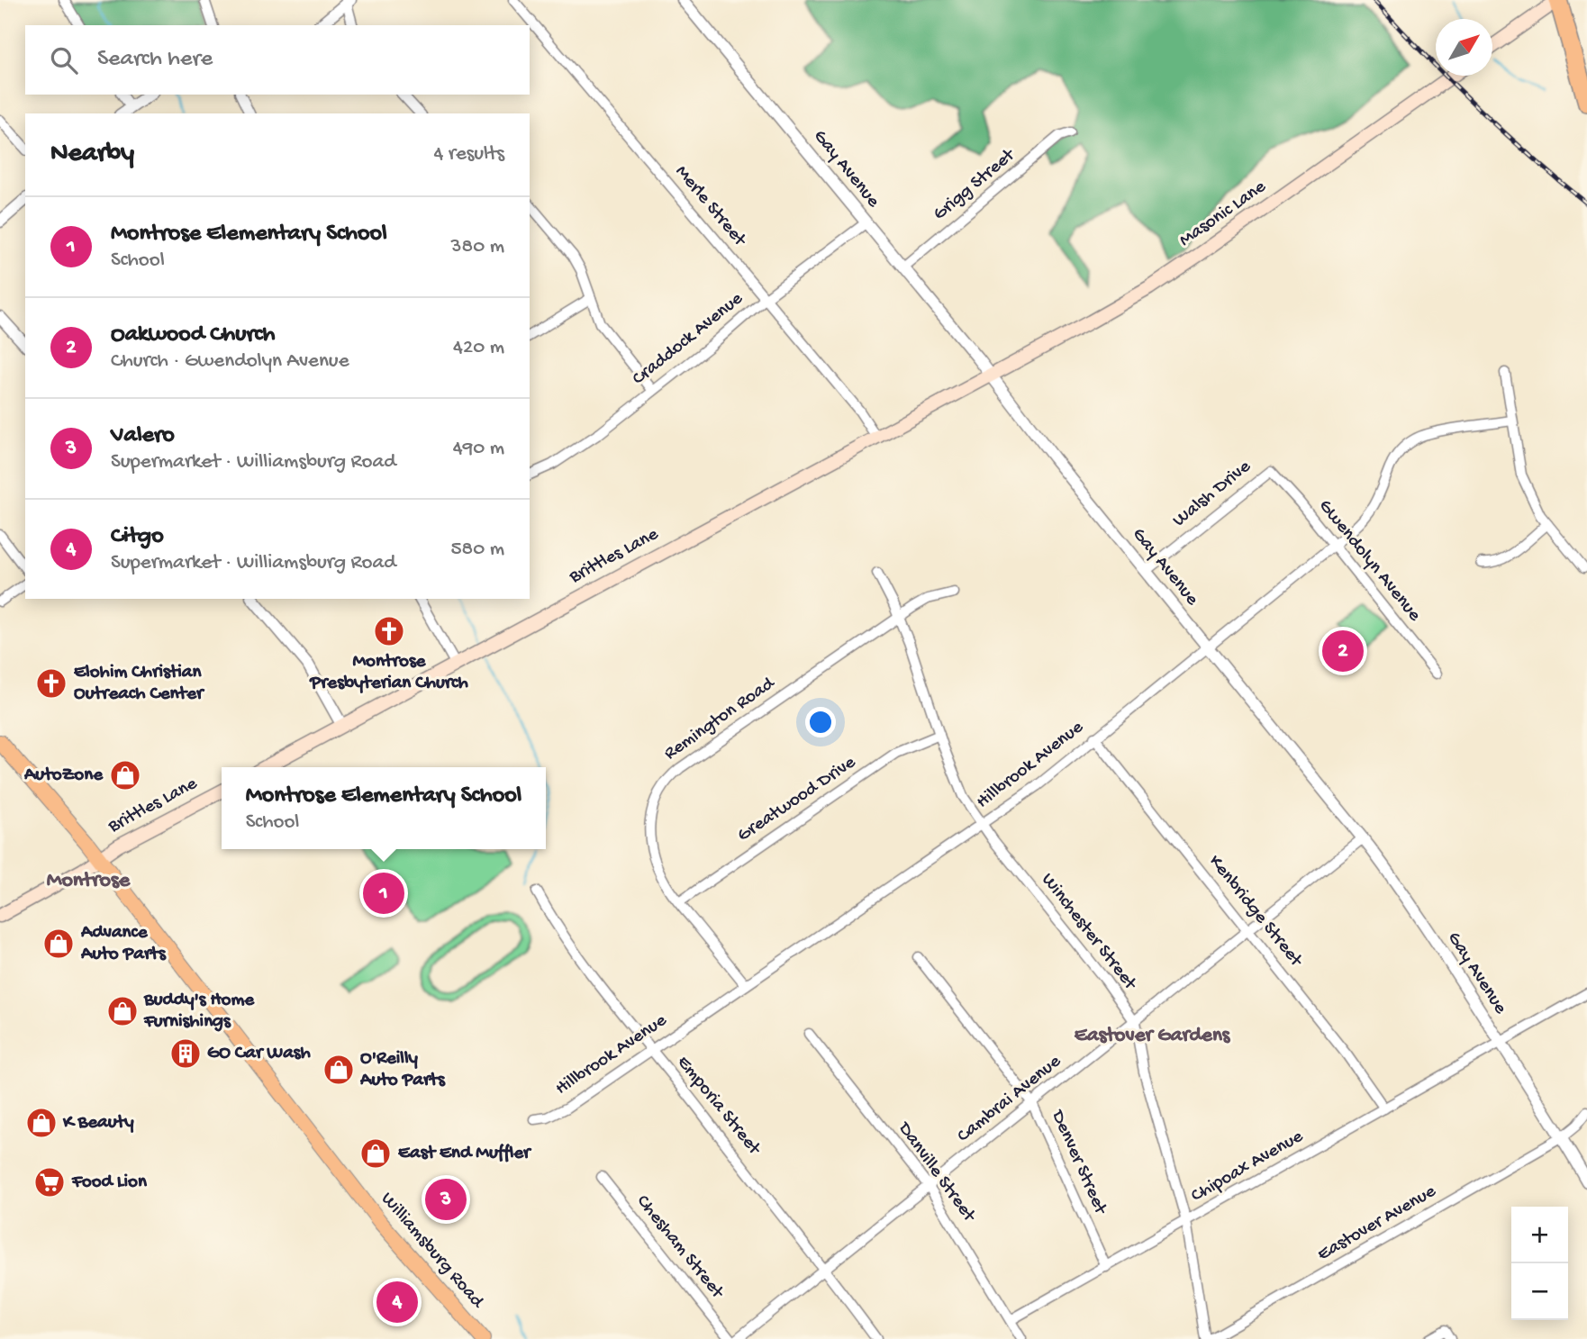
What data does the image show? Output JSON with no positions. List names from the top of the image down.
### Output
{
  "streets": {
    "main road": ["Masonic Lane", "Brittles Lane", "Williamsburg Road"],
    "street": [
      "Gay Avenue",
      "Grigg Street",
      "Merle Street",
      "Craddock Avenue",
      "Walsh Drive",
      "Gwendolyn Avenue",
      "Remington Road",
      "Hillbrook Avenue",
      "Greatwood Drive",
      "Kenbridge Street",
      "Winchester Street",
      "Cambrai Avenue",
      "Emporia Street",
      "Denver Street",
      "Chipoax Avenue",
      "Danville Street",
      "Eastover Avenue",
      "Chesham Street"
    ]
  },
  "crossings": [
    ["Gay Avenue", "Grigg Street"],
    ["Gay Avenue", "Masonic Lane"],
    ["Gay Avenue", "Craddock Avenue"],
    ["Gay Avenue", "Walsh Drive"],
    ["Gay Avenue", "Brittles Lane"],
    ["Gay Avenue", "Hillbrook Avenue"],
    ["Gay Avenue", "Cambrai Avenue"],
    ["Gay Avenue", "Chipoax Avenue"],
    ["Gay Avenue", "Eastover Avenue"],
    ["Merle Street", "Craddock Avenue"],
    ["Merle Street", "Brittles Lane"],
    ["Masonic Lane", "Brittles Lane"],
    ["Walsh Drive", "Gwendolyn Avenue"],
    ["Brittles Lane", "Williamsburg Road"],
    ["Gwendolyn Avenue", "Hillbrook Avenue"],
    ["Remington Road", "Hillbrook Avenue"],
    ["Remington Road", "Greatwood Drive"],
    ["Remington Road", "Winchester Street"],
    ["Hillbrook Avenue", "Kenbridge Street"],
    ["Hillbrook Avenue", "Winchester Street"],
    ["Hillbrook Avenue", "Emporia Street"],
    ["Greatwood Drive", "Winchester Street"],
    ["Kenbridge Street", "Cambrai Avenue"],
    ["Kenbridge Street", "Chipoax Avenue"],
    ["Winchester Street", "Cambrai Avenue"],
    ["Winchester Street", "Chipoax Avenue"],
    ["Winchester Street", "Eastover Avenue"],
    ["Cambrai Avenue", "Emporia Street"],
    ["Cambrai Avenue", "Denver Street"],
    ["Cambrai Avenue", "Danville Street"],
    ["Denver Street", "Chipoax Avenue"],
    ["Chipoax Avenue", "Danville Street"]
  ],
  "districts": ["Montrose", "Eastover Gardens"],
  "places": {
    "church": ["Montrose Presbyterian Church", "Elohim Christian Outreach Center"],
    "shop": [
      "AutoZone",
      "Advance Auto Parts",
      "Buddy's Home Furnishings",
      "O'Reilly Auto Parts",
      "K Beauty",
      "East End Muffler"
    ],
    "building": ["GO Car Wash"],
    "supermarket": ["Food Lion"]
  },
  "north": "top right",
  "page": {
    "search": "Search here",
    "heading": ["Nearby", "4 results"],
    "list": [
      {
        "mark": "1",
        "name": "Montrose Elementary School",
        "note": "School",
        "value": "380 m"
      },
      {
        "mark": "2",
        "name": "Oakwood Church",
        "note": "Church · Gwendolyn Avenue",
        "value": "420 m"
      },
      {
        "mark": "3",
        "name": "Valero",
        "note": "Supermarket · Williamsburg Road",
        "value": "490 m"
      },
      {
        "mark": "4",
        "name": "Citgo",
        "note": "Supermarket · Williamsburg Road",
        "value": "580 m"
      }
    ],
    "pins": [
      "2",
      "1",
      "3",
      "4"
    ],
    "popup": ["Montrose Elementary School", "School"],
    "map_buttons": ["+", "−"]
  }
}
